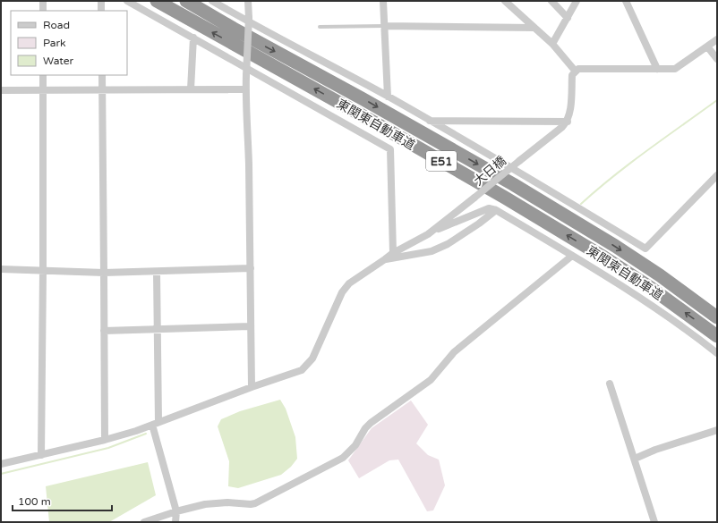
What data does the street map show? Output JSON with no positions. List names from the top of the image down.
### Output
{
  "streets": {
    "highway": ["東関東自動車道", "E51"],
    "street": ["大日橋"]
  },
  "legend": ["Road", "Park", "Water"],
  "scale_bar": "100 m"
}
